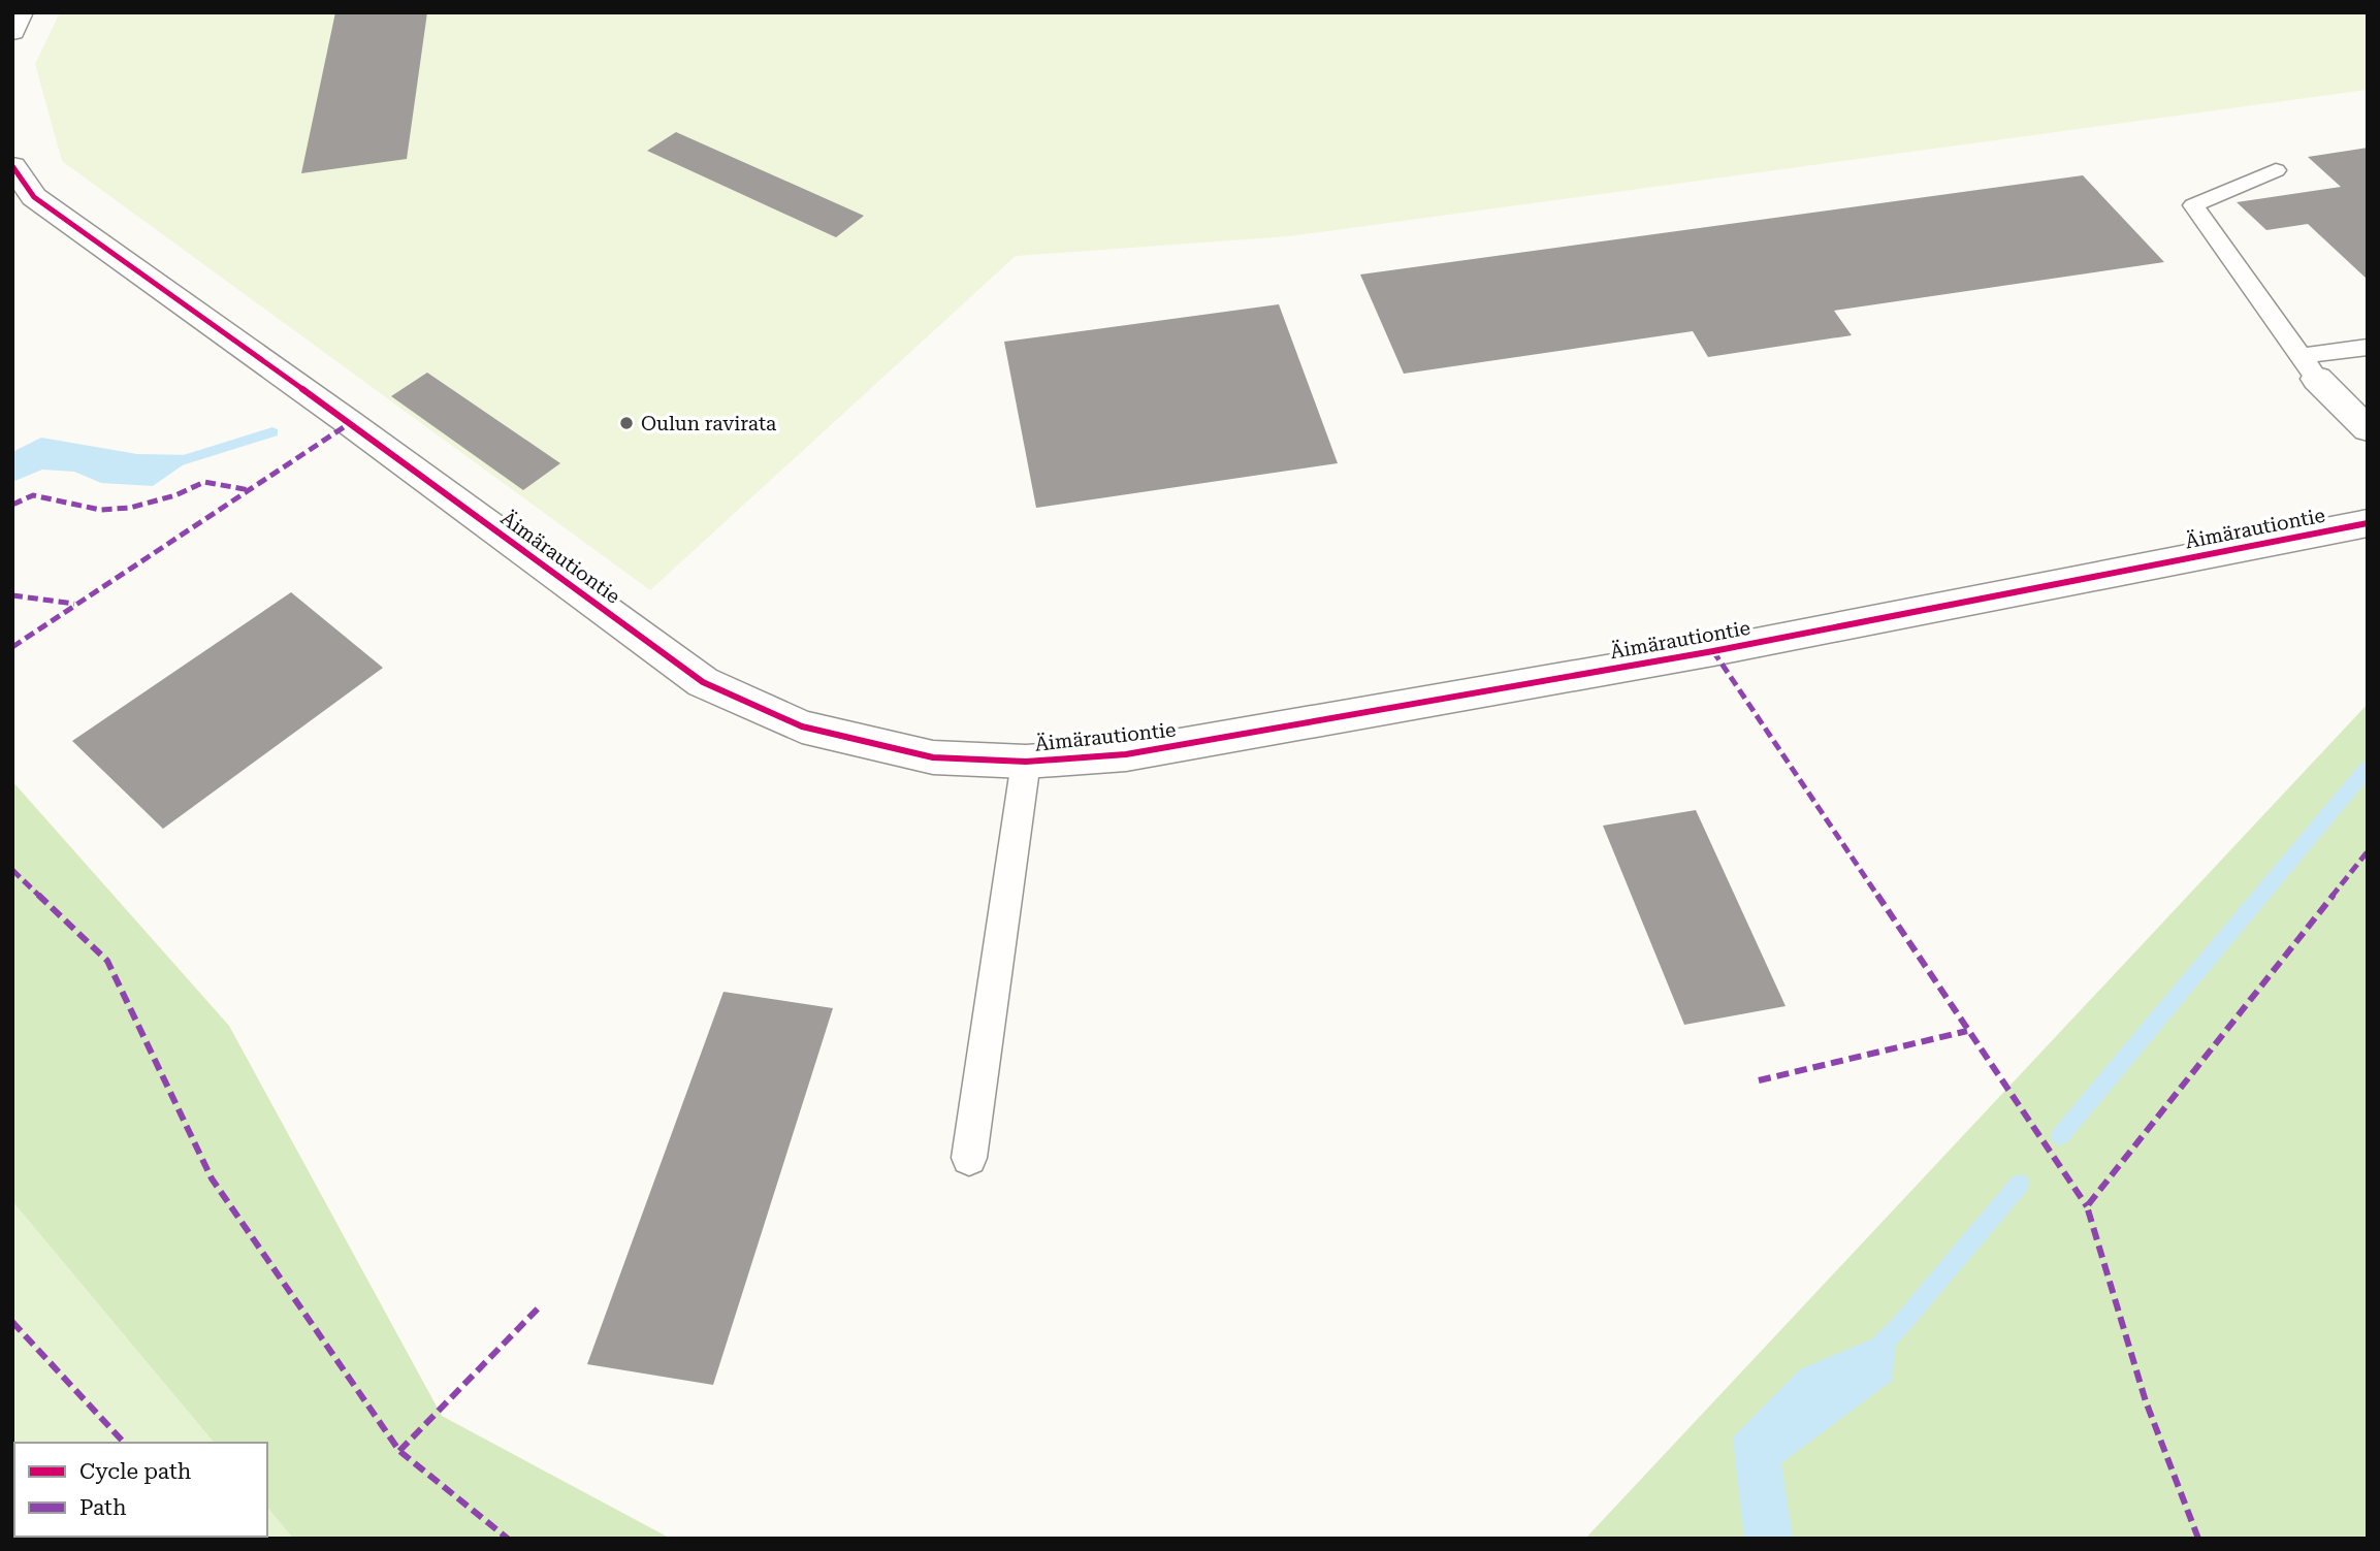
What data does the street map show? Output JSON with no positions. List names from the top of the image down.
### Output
{
  "streets": {
    "street": ["Äimärautiontie"]
  },
  "places": ["Oulun ravirata"],
  "legend": ["Cycle path", "Path"]
}
